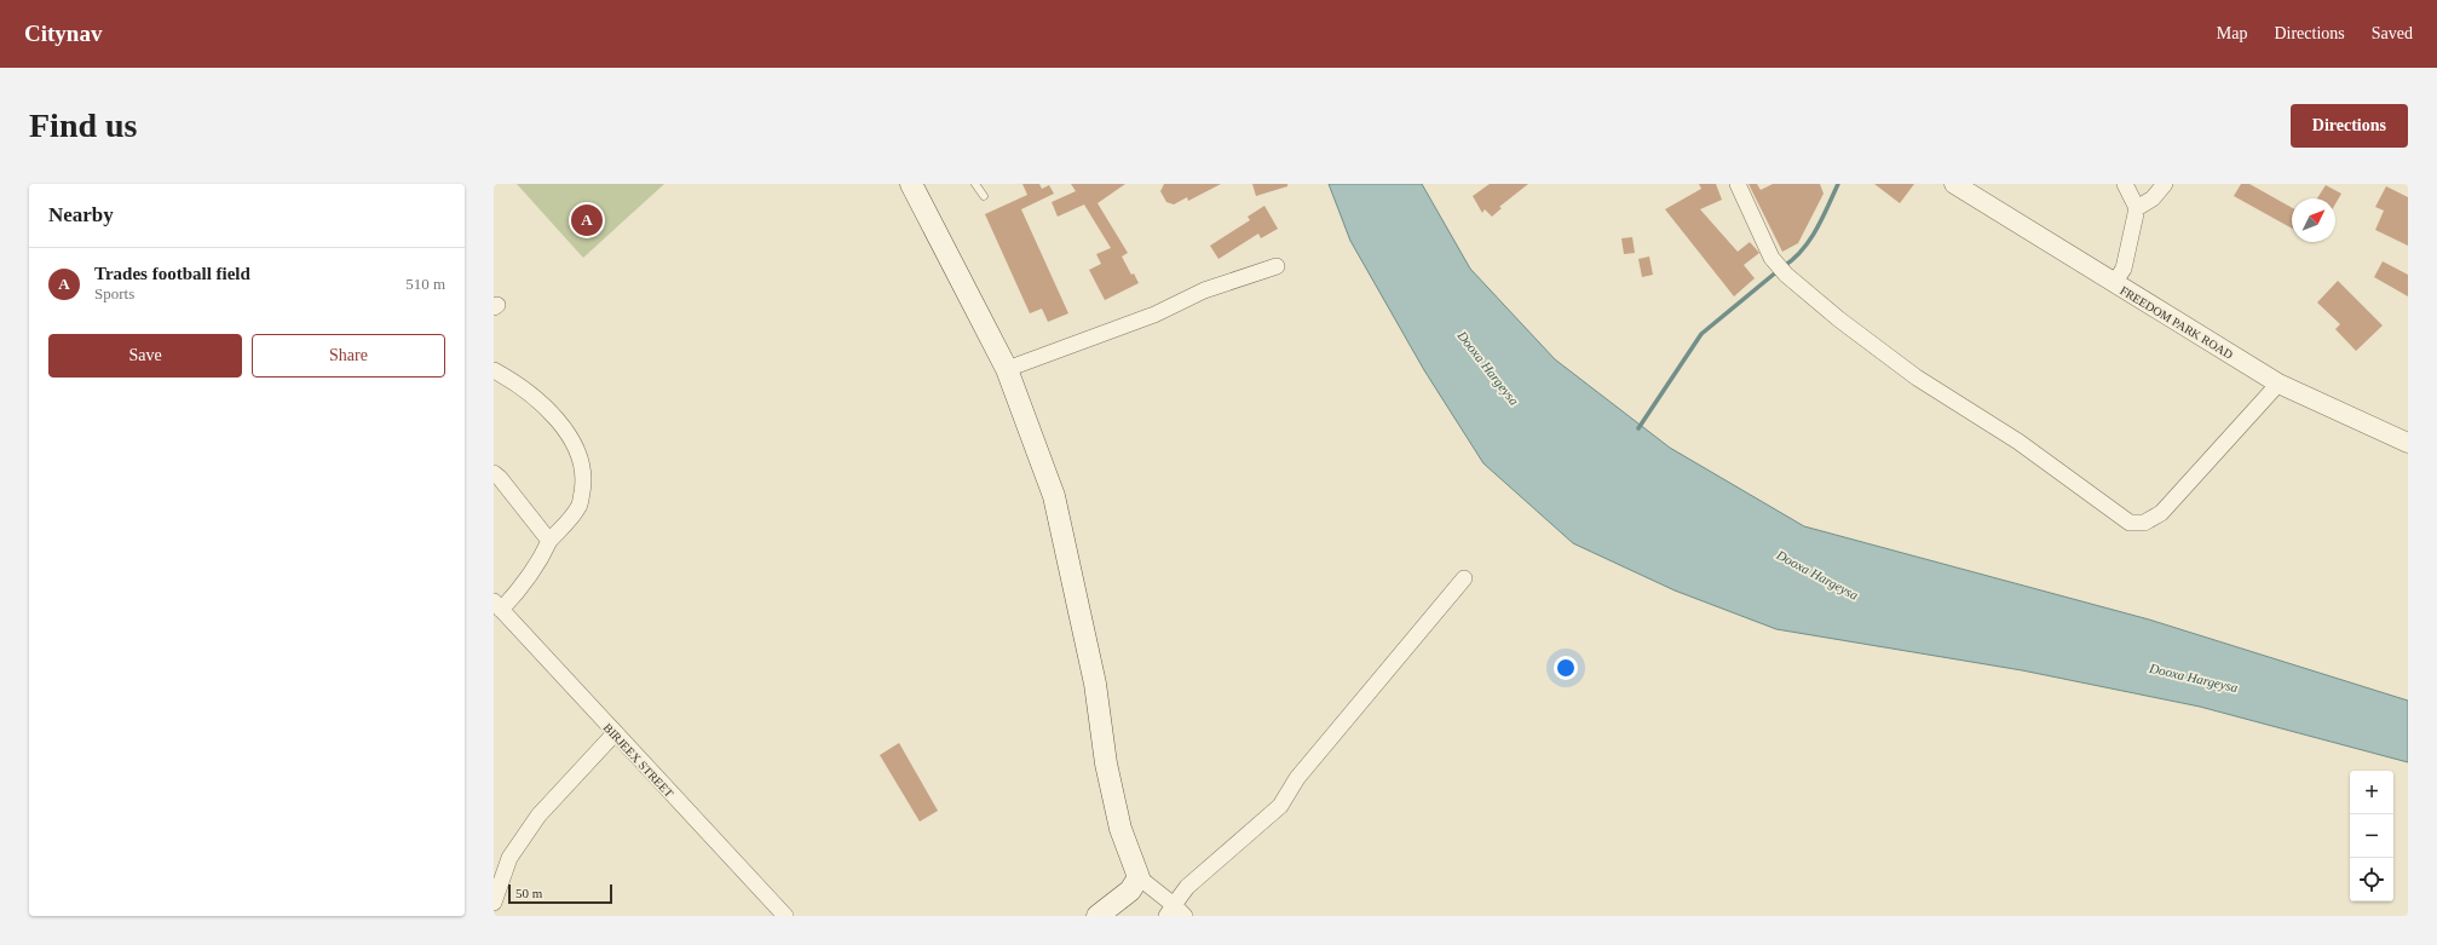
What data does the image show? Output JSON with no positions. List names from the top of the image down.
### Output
{
  "streets": {
    "street": ["FREEDOM PARK ROAD", "BIRJEEX STREET"]
  },
  "water": ["Dooxa Hargeysa"],
  "scale_bar": "50 m",
  "north": "top right",
  "page": {
    "header": "Citynav",
    "nav": ["Map", "Directions", "Saved"],
    "buttons": [
      "Directions",
      ["Save", "Share"]
    ],
    "title": "Find us",
    "heading": "Nearby",
    "pins": "A",
    "list": [
      {
        "mark": "A",
        "name": "Trades football field",
        "note": "Sports",
        "value": "510 m"
      }
    ],
    "map_buttons": ["+", "−"],
    "scale": "50 m"
  }
}
